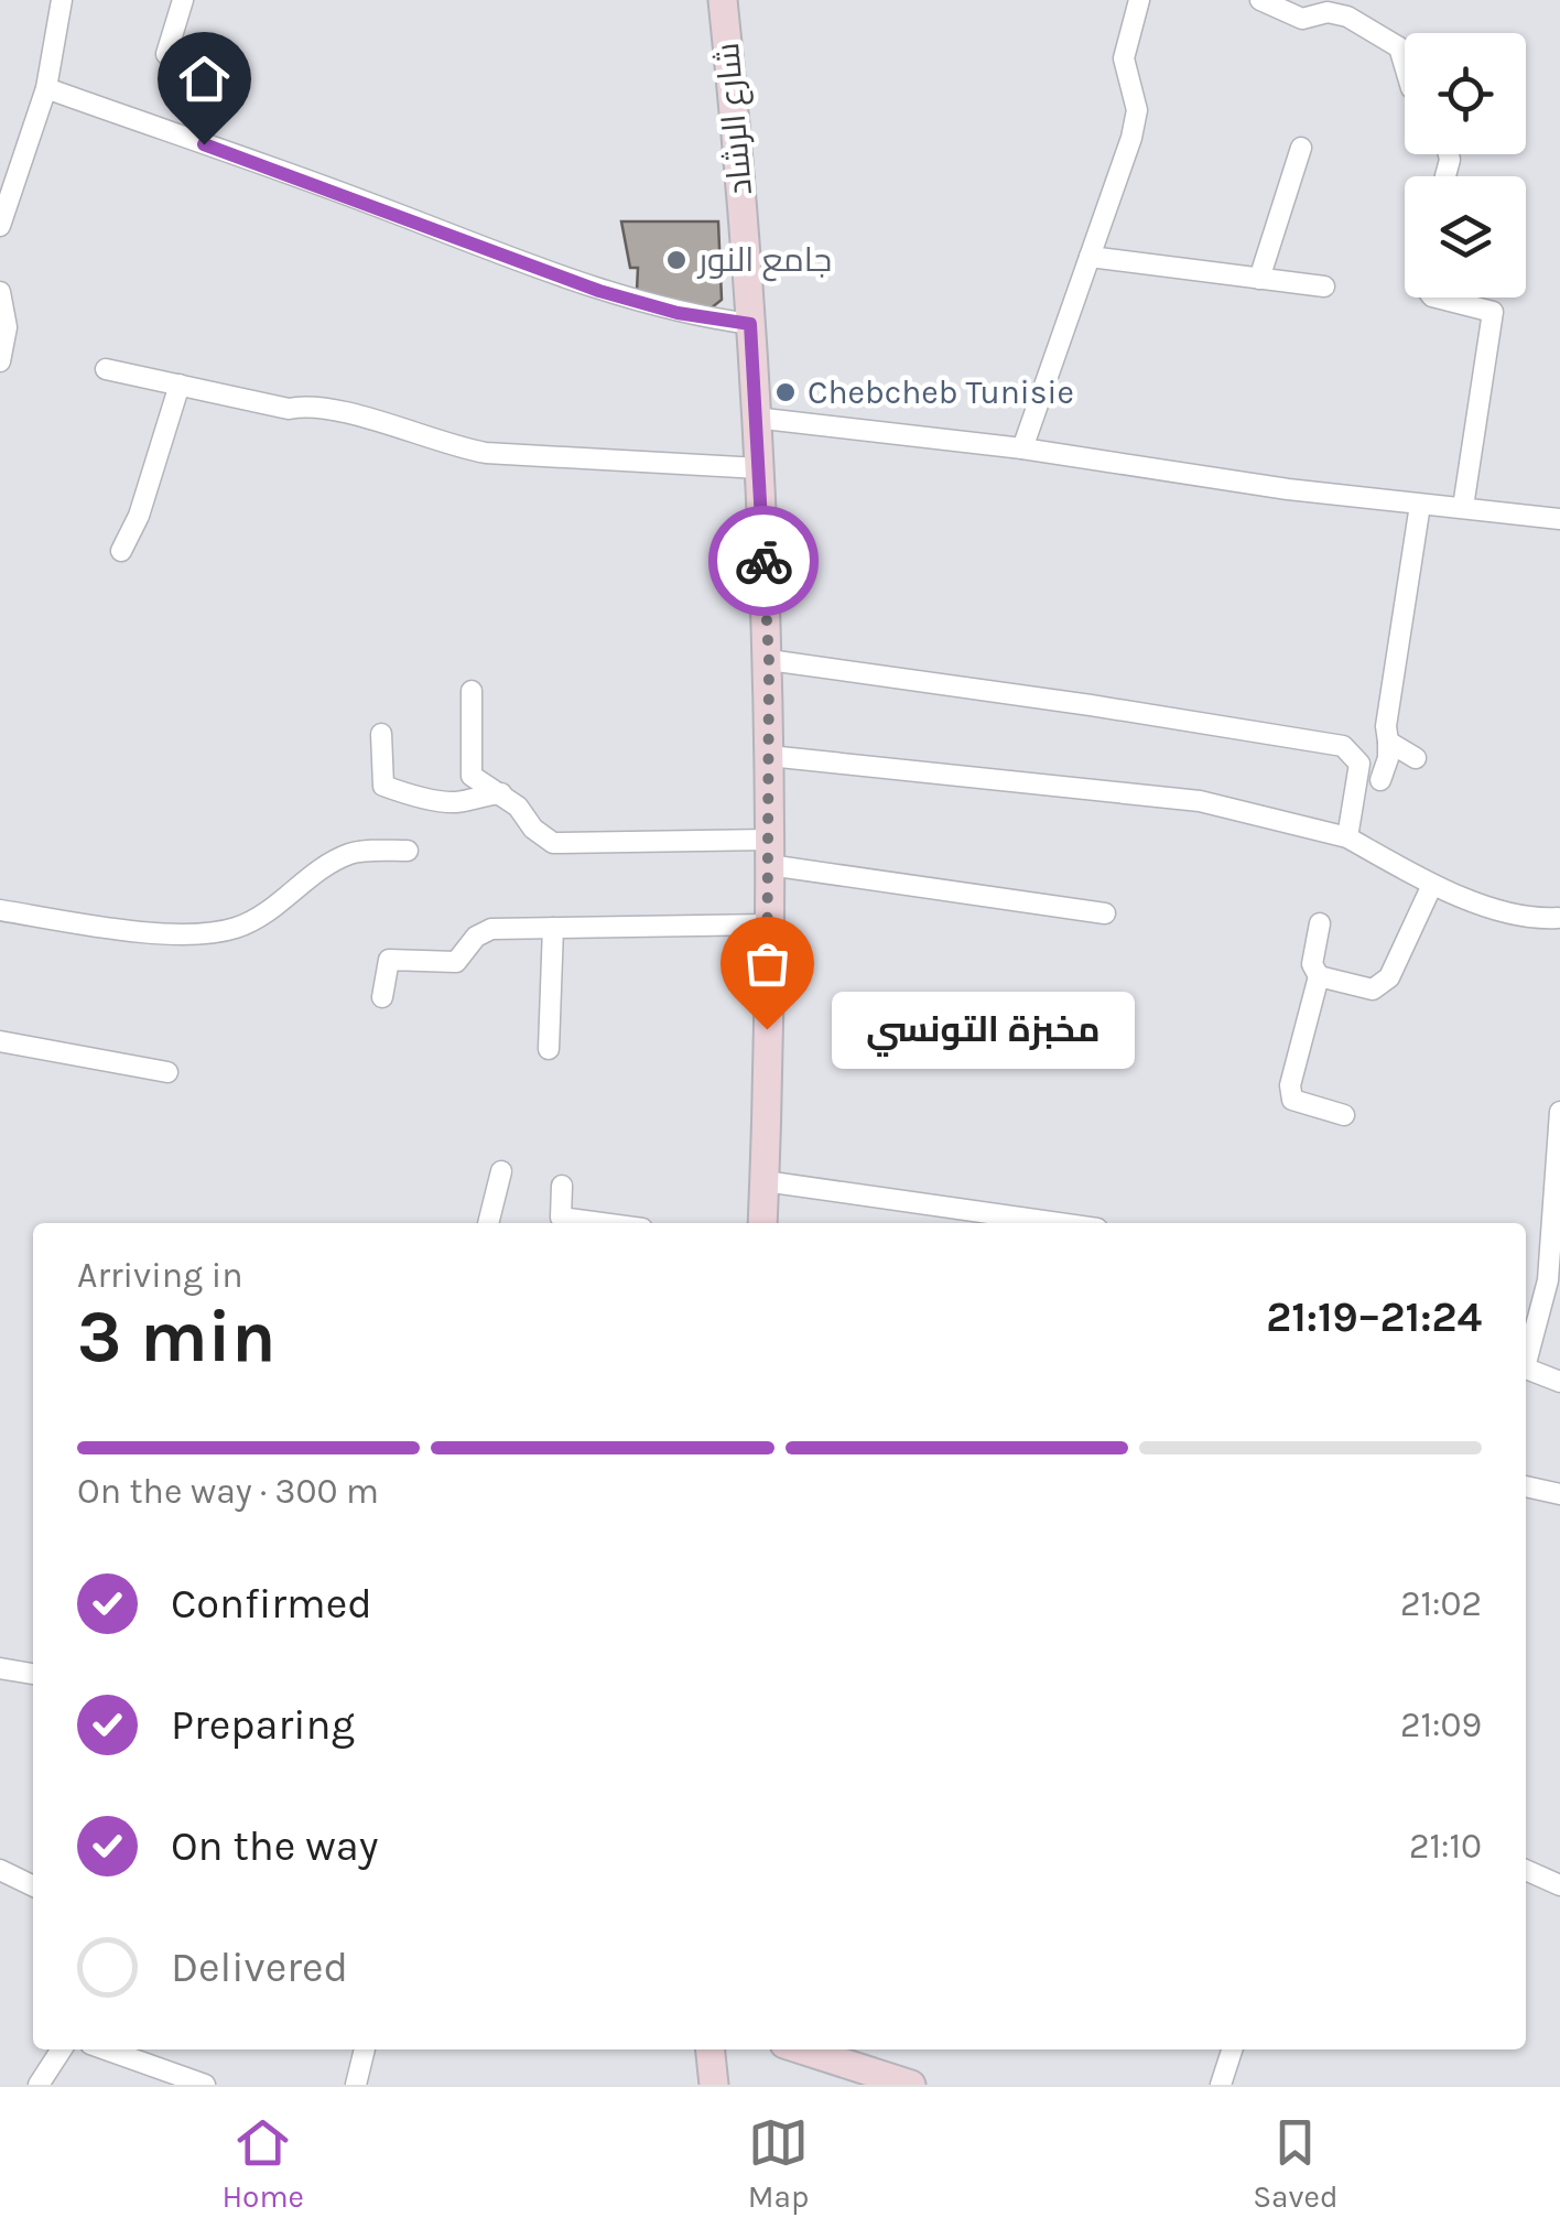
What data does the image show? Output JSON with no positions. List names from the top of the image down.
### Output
{
  "streets": {
    "street": ["شارع الرشاد"]
  },
  "places": ["جامع النور", "Chebcheb Tunisie", "مخبزة التونسي"],
  "page": {
    "bubble": "مخبزة التونسي",
    "heading": ["3 min", "Arriving in", "21:19–21:24"],
    "bar": "On the way · 300 m",
    "list": [
      ["Confirmed", "21:02"],
      ["Preparing", "21:09"],
      ["On the way", "21:10"],
      "Delivered"
    ],
    "tabs": ["Home", "Map", "Saved"]
  }
}
